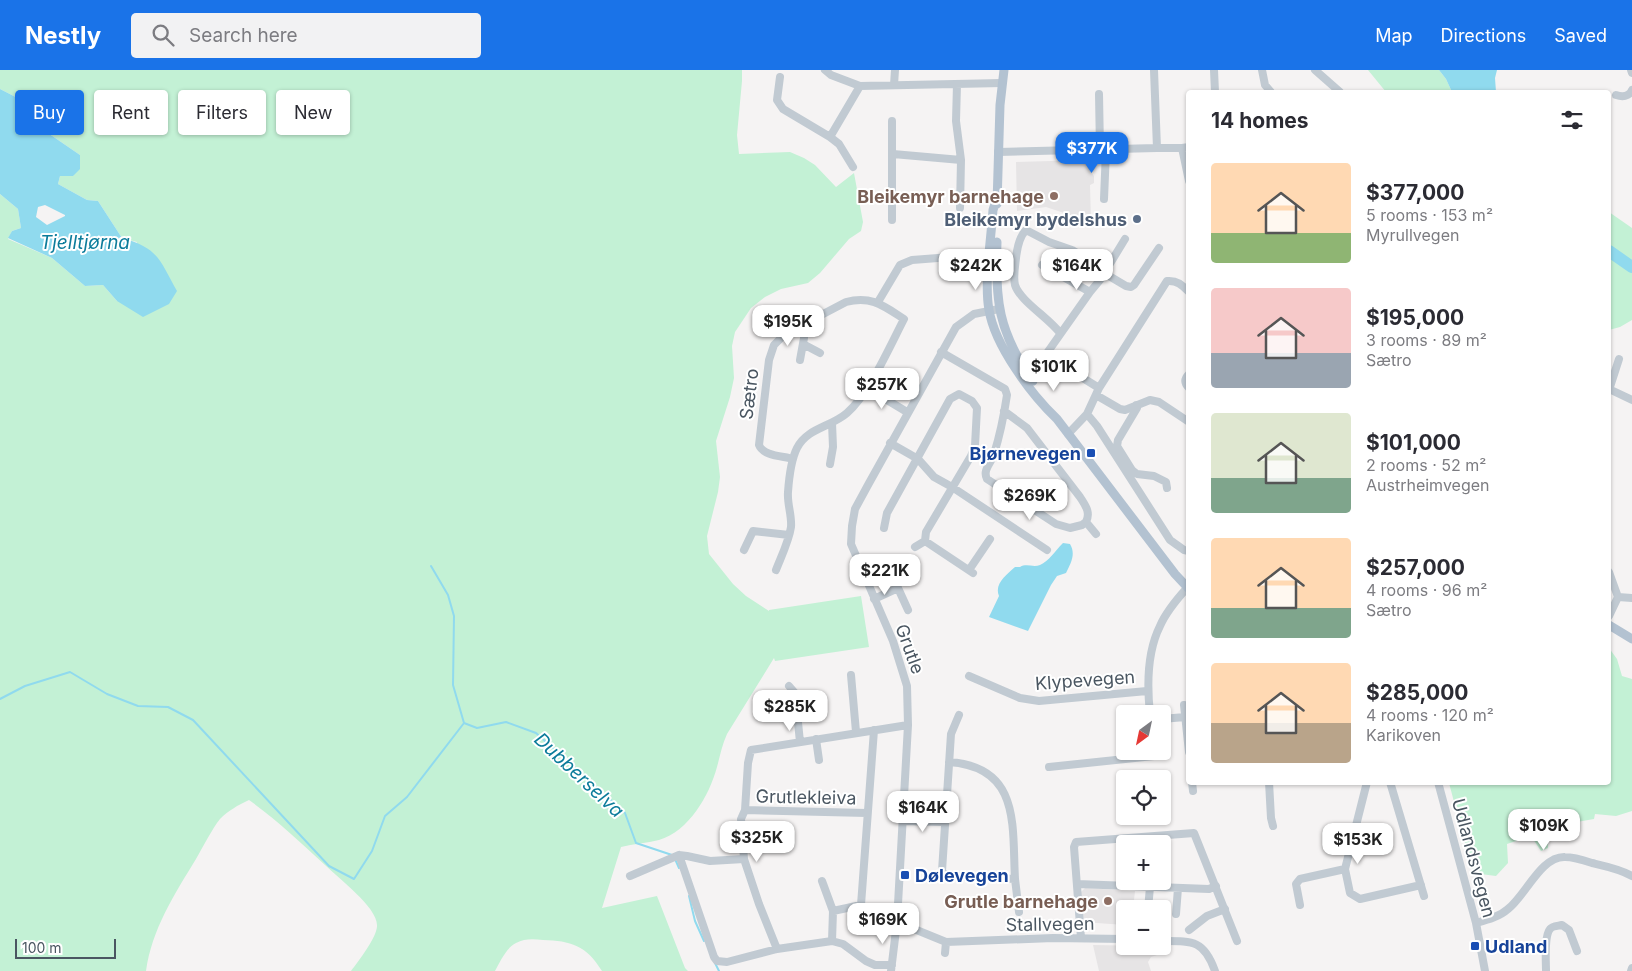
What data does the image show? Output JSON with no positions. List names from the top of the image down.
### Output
{
  "streets": {
    "street": [
      "Sætro",
      "Grutle",
      "Klypevegen",
      "Grutlekleiva",
      "Udlandsvegen",
      "Stallvegen"
    ]
  },
  "crossings": [
    ["Grutle", "Stallvegen"]
  ],
  "water": ["Tjelltjørna", "Dubberselva"],
  "places": {
    "other": ["Bleikemyr barnehage", "Bleikemyr bydelshus", "Grutle barnehage"],
    "transit": ["Bjørnevegen", "Dølevegen", "Udland"]
  },
  "scale_bar": "100 m",
  "north": "bottom left",
  "page": {
    "header": "Nestly",
    "search": "Search here",
    "nav": ["Map", "Directions", "Saved"],
    "chip": [
      "Buy",
      "Rent",
      "Filters",
      "New"
    ],
    "heading": "14 homes",
    "price": [
      "$377K",
      "$242K",
      "$164K",
      "$195K",
      "$101K",
      "$257K",
      "$269K",
      "$221K",
      "$285K",
      "$164K",
      "$109K",
      "$325K",
      "$153K",
      "$169K"
    ],
    "list": [
      {
        "name": "$377,000",
        "note": "5 rooms · 153 m² · Myrullvegen"
      },
      {
        "name": "$195,000",
        "note": "3 rooms · 89 m² · Sætro"
      },
      {
        "name": "$101,000",
        "note": "2 rooms · 52 m² · Austrheimvegen"
      },
      {
        "name": "$257,000",
        "note": "4 rooms · 96 m² · Sætro"
      },
      {
        "name": "$285,000",
        "note": "4 rooms · 120 m² · Karikoven"
      }
    ],
    "map_buttons": ["+", "−"],
    "scale": "100 m"
  }
}
